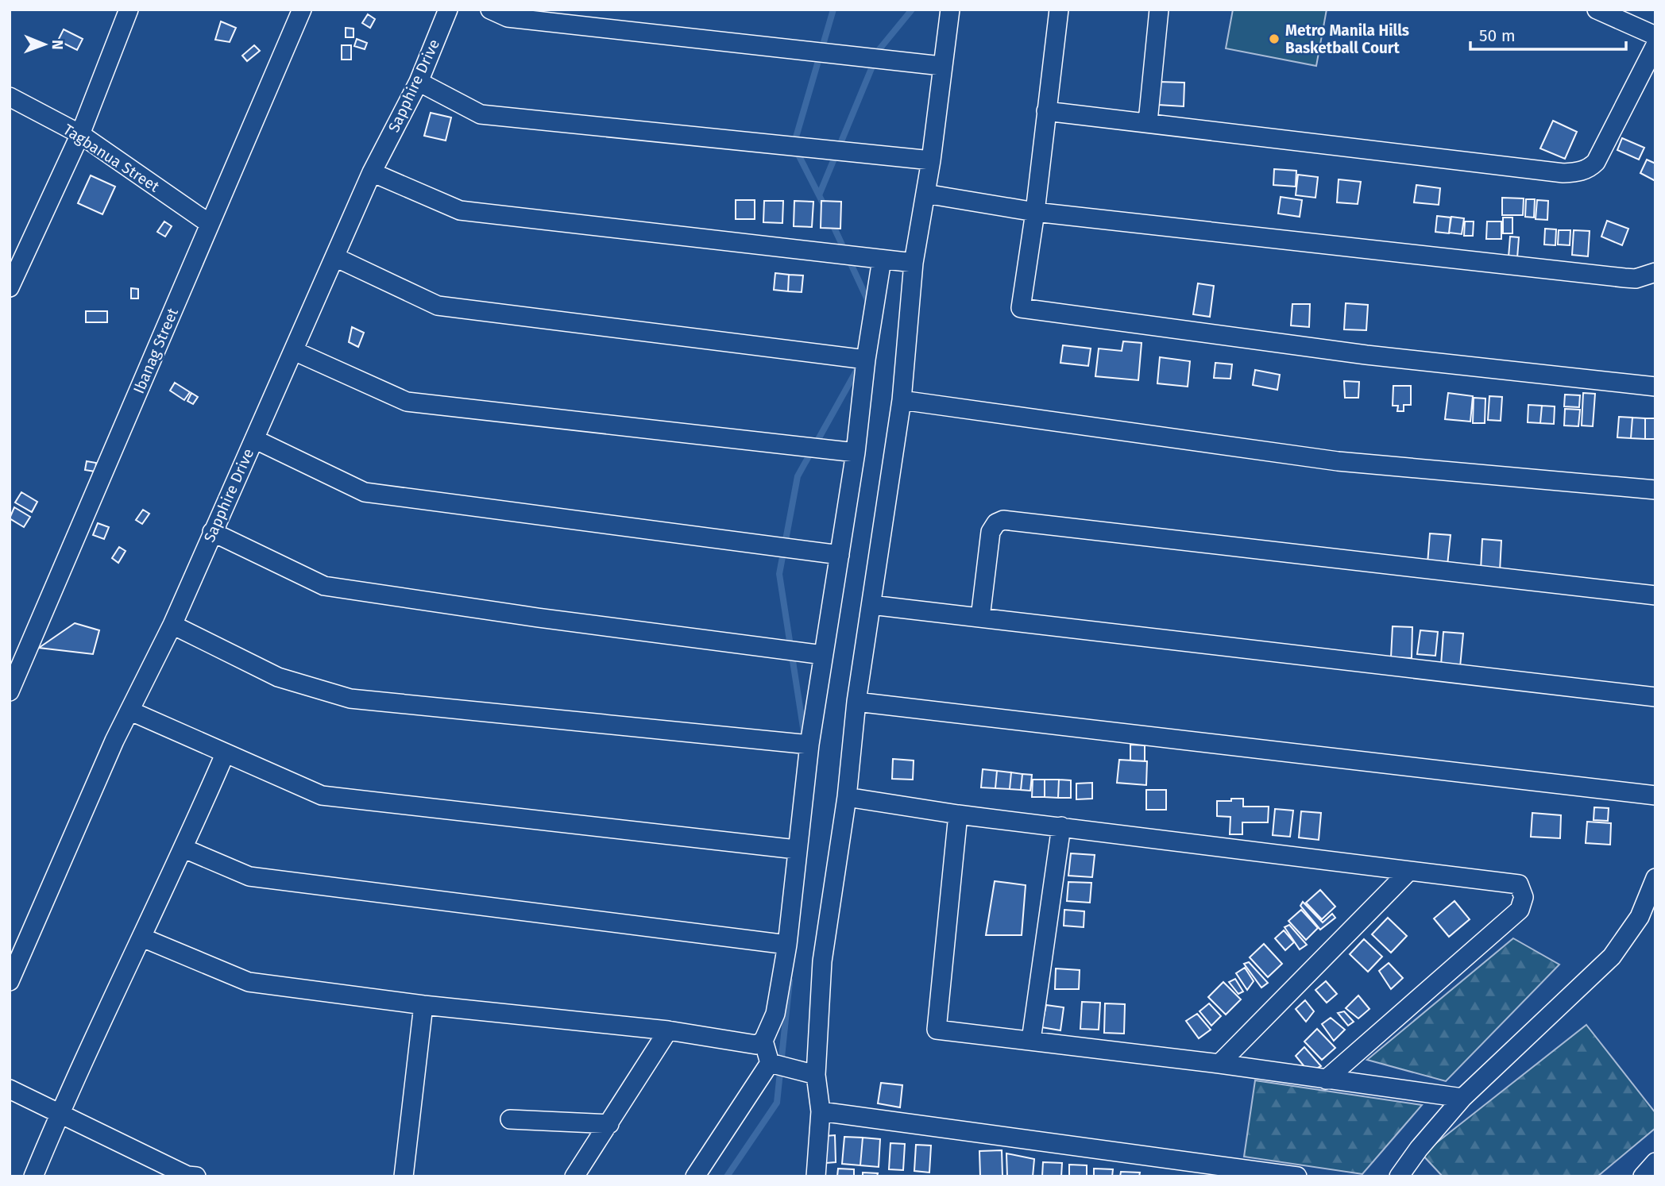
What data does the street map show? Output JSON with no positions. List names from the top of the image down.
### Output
{
  "streets": {
    "street": ["Sapphire Drive", "Tagbanua Street", "Ibanag Street"]
  },
  "crossings": [
    ["Tagbanua Street", "Ibanag Street"]
  ],
  "places": ["Metro Manila Hills Basketball Court"],
  "scale_bar": "50 m",
  "north": "right"
}
